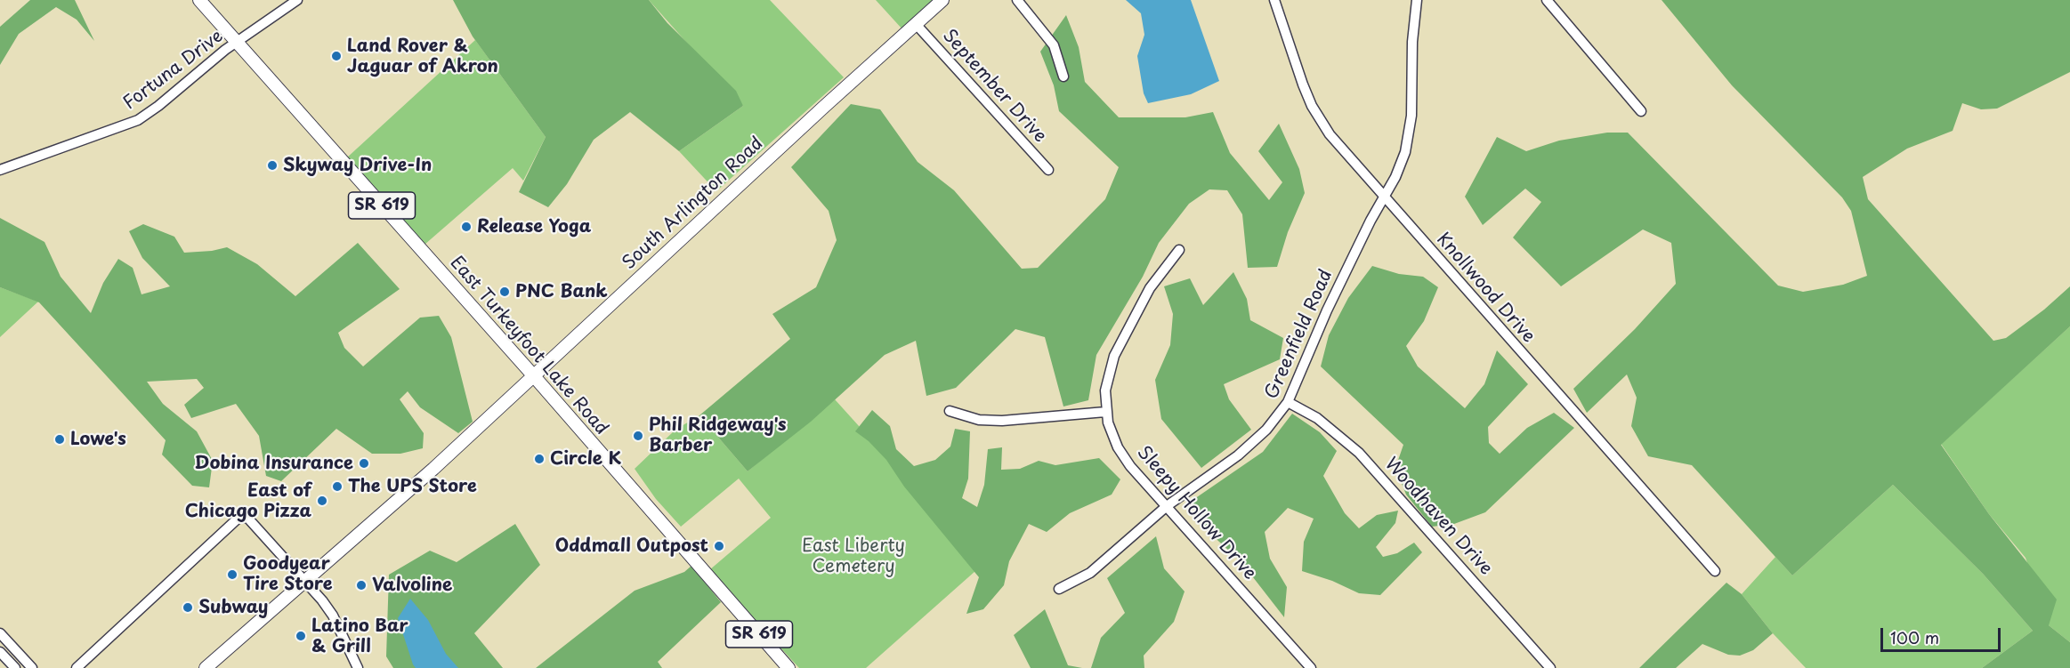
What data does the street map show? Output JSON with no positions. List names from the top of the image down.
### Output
{
  "streets": {
    "main road": ["South Arlington Road", "SR 619", "East Turkeyfoot Lake Road"],
    "street": [
      "Fortuna Drive",
      "September Drive",
      "Knollwood Drive",
      "Greenfield Road",
      "Sleepy Hollow Drive",
      "Woodhaven Drive"
    ]
  },
  "crossings": [
    ["Fortuna Drive", "East Turkeyfoot Lake Road"],
    ["September Drive", "South Arlington Road"],
    ["South Arlington Road", "East Turkeyfoot Lake Road"],
    ["Knollwood Drive", "Greenfield Road"],
    ["Greenfield Road", "Sleepy Hollow Drive"],
    ["Greenfield Road", "Woodhaven Drive"]
  ],
  "parks": ["East Liberty Cemetery"],
  "places": [
    "Land Rover & Jaguar of Akron",
    "Skyway Drive-In",
    "Release Yoga",
    "PNC Bank",
    "Phil Ridgeway's Barber",
    "Lowe's",
    "Circle K",
    "Dobina Insurance",
    "The UPS Store",
    "East of Chicago Pizza",
    "Oddmall Outpost",
    "Goodyear Tire Store",
    "Valvoline",
    "Subway",
    "Latino Bar & Grill"
  ],
  "scale_bar": "100 m"
}
